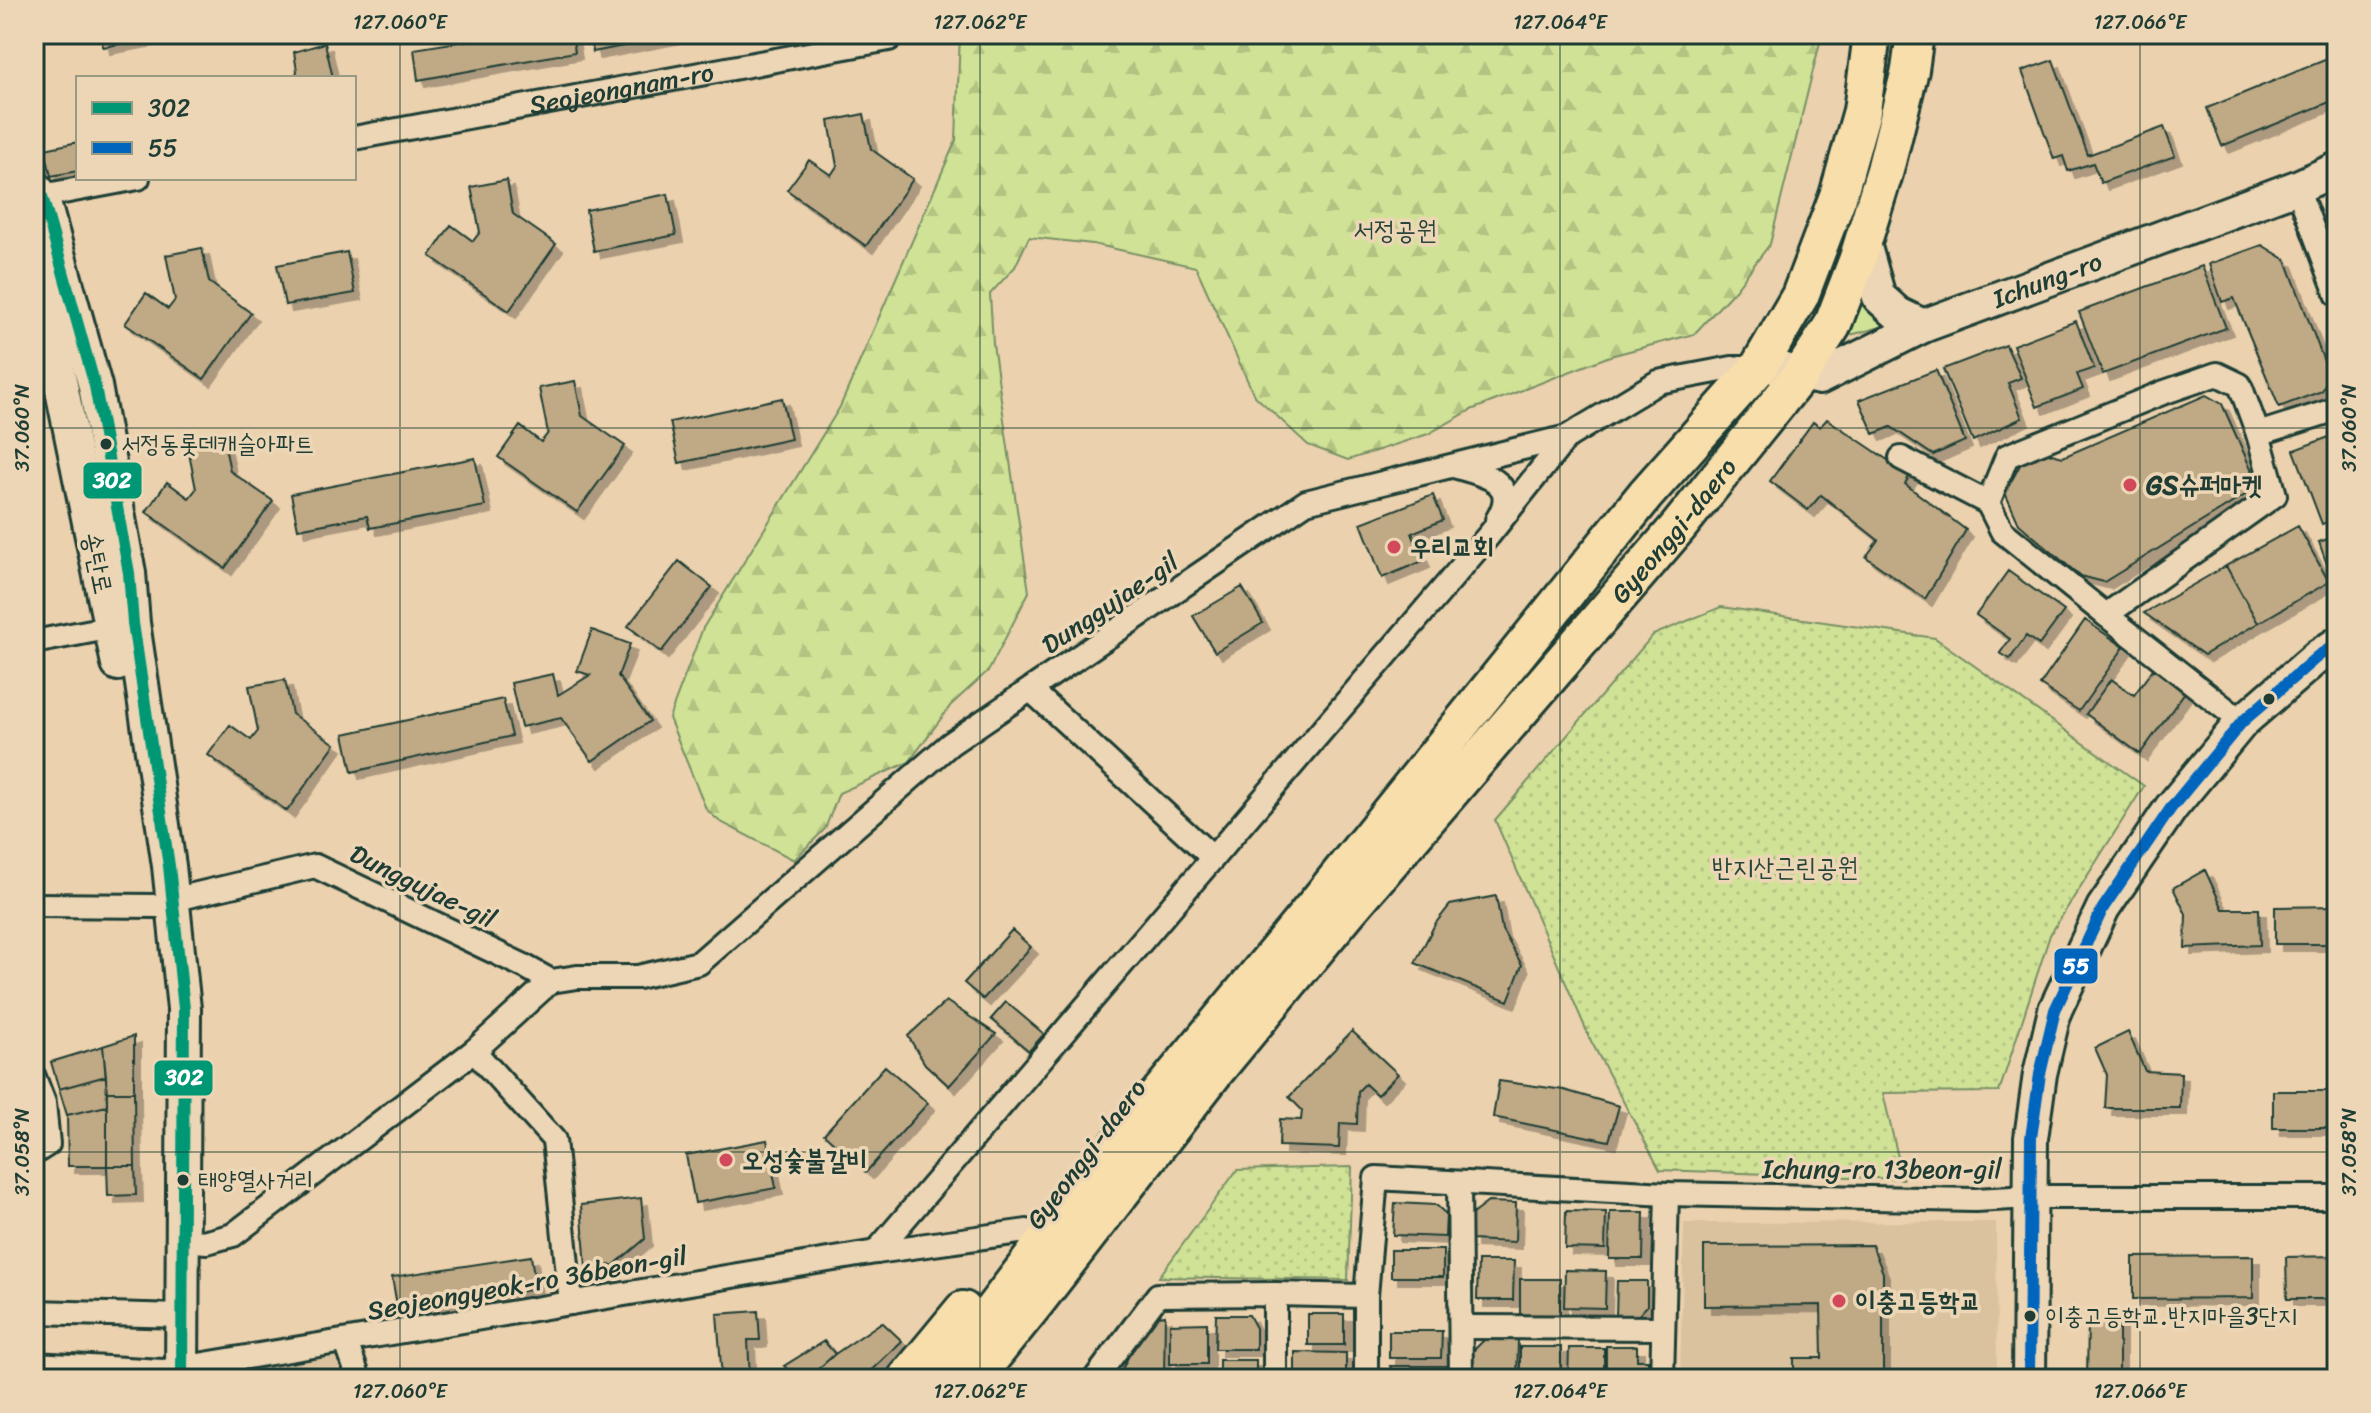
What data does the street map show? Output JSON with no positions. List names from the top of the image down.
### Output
{
  "streets": {
    "main road": ["Ichung-ro", "Gyeonggi-daero", "송탄로"],
    "street": [
      "Seojeongnam-ro",
      "Dunggujae-gil",
      "Ichung-ro 13beon-gil",
      "Seojeongyeok-ro 36beon-gil"
    ]
  },
  "crossings": [
    ["Ichung-ro", "Gyeonggi-daero"],
    ["Ichung-ro", "Dunggujae-gil"],
    ["Gyeonggi-daero", "Dunggujae-gil"],
    ["Gyeonggi-daero", "Seojeongyeok-ro 36beon-gil"]
  ],
  "parks": ["서정공원", "반지산근린공원"],
  "places": [
    "서정동롯데캐슬아파트",
    "GS슈퍼마켓",
    "우리교회",
    "오성숯불갈비",
    "태양열사거리",
    "이충고등학교",
    "이충고등학교.반지마을3단지"
  ],
  "lines": ["transit line 302", "transit line 55"],
  "legend": ["302", "55"],
  "coordinates": [
    "127.060°E",
    "127.062°E",
    "127.064°E",
    "127.066°E",
    "37.060°N",
    "37.058°N"
  ]
}
